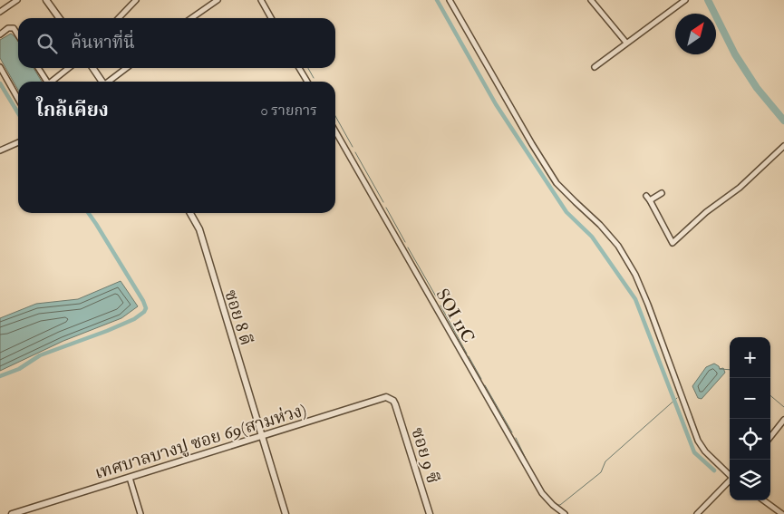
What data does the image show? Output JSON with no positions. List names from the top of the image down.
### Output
{
  "streets": {
    "street": [
      "SOI 11C",
      "ซอย 8 ดี",
      "เทศบาลบางปู ซอย 69(สามห่วง)",
      "ซอย 9 ซี"
    ]
  },
  "crossings": [
    ["ซอย 8 ดี", "เทศบาลบางปู ซอย 69(สามห่วง)"],
    ["เทศบาลบางปู ซอย 69(สามห่วง)", "ซอย 9 ซี"]
  ],
  "north": "top right",
  "page": {
    "search": "ค้นหาที่นี่",
    "heading": ["ใกล้เคียง", "0 รายการ"],
    "map_buttons": ["+", "−"]
  }
}
